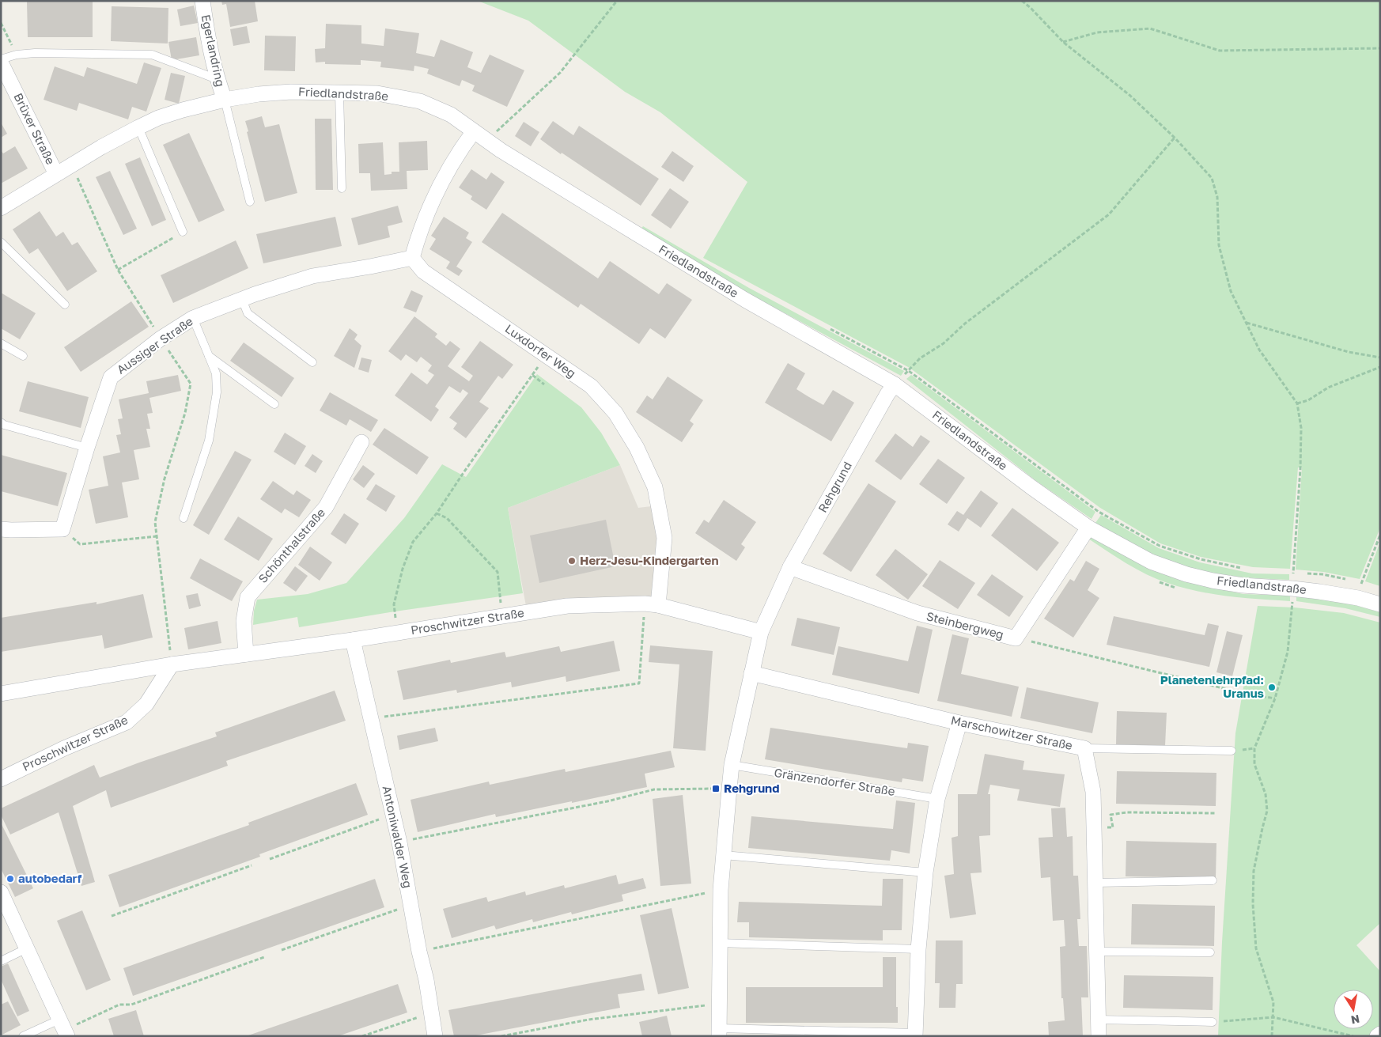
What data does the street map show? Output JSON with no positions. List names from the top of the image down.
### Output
{
  "streets": {
    "street": [
      "Egerlandring",
      "Friedlandstraße",
      "Brüxer Straße",
      "Aussiger Straße",
      "Luxdorfer Weg",
      "Rehgrund",
      "Schönthalstraße",
      "Proschwitzer Straße",
      "Steinbergweg",
      "Marschowitzer Straße",
      "Antoniwalder Weg"
    ],
    "lane": ["Gränzendorfer Straße"]
  },
  "crossings": [
    ["Egerlandring", "Friedlandstraße"],
    ["Friedlandstraße", "Brüxer Straße"],
    ["Friedlandstraße", "Rehgrund"],
    ["Friedlandstraße", "Steinbergweg"],
    ["Aussiger Straße", "Luxdorfer Weg"],
    ["Luxdorfer Weg", "Proschwitzer Straße"],
    ["Rehgrund", "Proschwitzer Straße"],
    ["Rehgrund", "Steinbergweg"],
    ["Rehgrund", "Marschowitzer Straße"],
    ["Rehgrund", "Gränzendorfer Straße"],
    ["Schönthalstraße", "Proschwitzer Straße"],
    ["Proschwitzer Straße", "Antoniwalder Weg"]
  ],
  "places": {
    "other": ["Herz-Jesu-Kindergarten", "Planetenlehrpfad: Uranus", "autobedarf"],
    "transit": ["Rehgrund"]
  },
  "north": "bottom"
}
